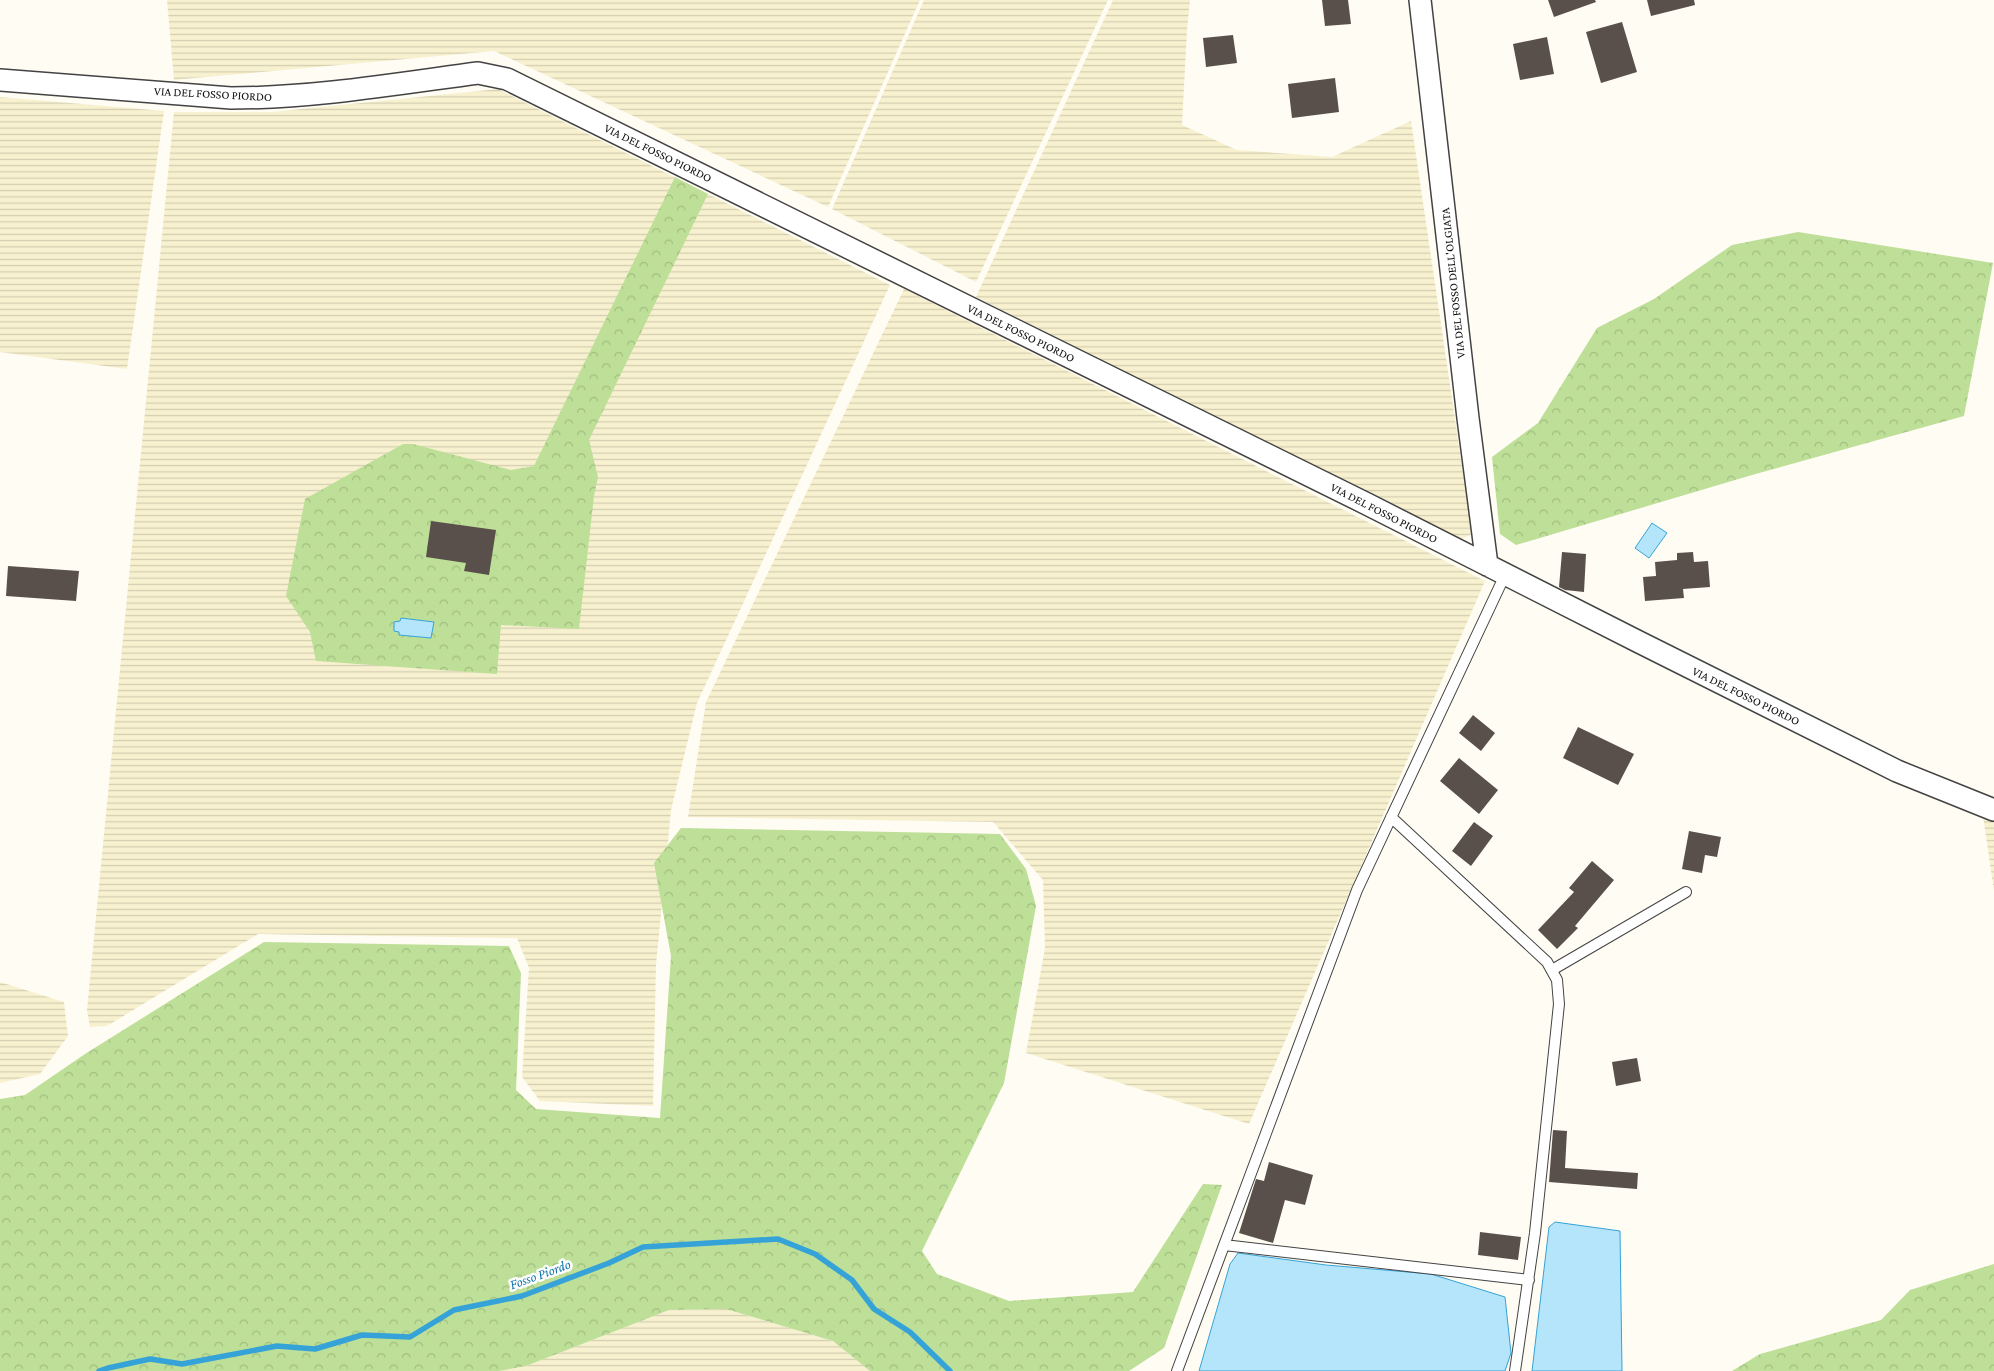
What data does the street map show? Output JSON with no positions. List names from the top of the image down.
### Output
{
  "streets": {
    "street": ["VIA DEL FOSSO PIORDO", "VIA DEL FOSSO DELL'OLGIATA"]
  },
  "crossings": [
    ["VIA DEL FOSSO PIORDO", "VIA DEL FOSSO DELL'OLGIATA"]
  ],
  "water": ["Fosso Piordo"]
}
